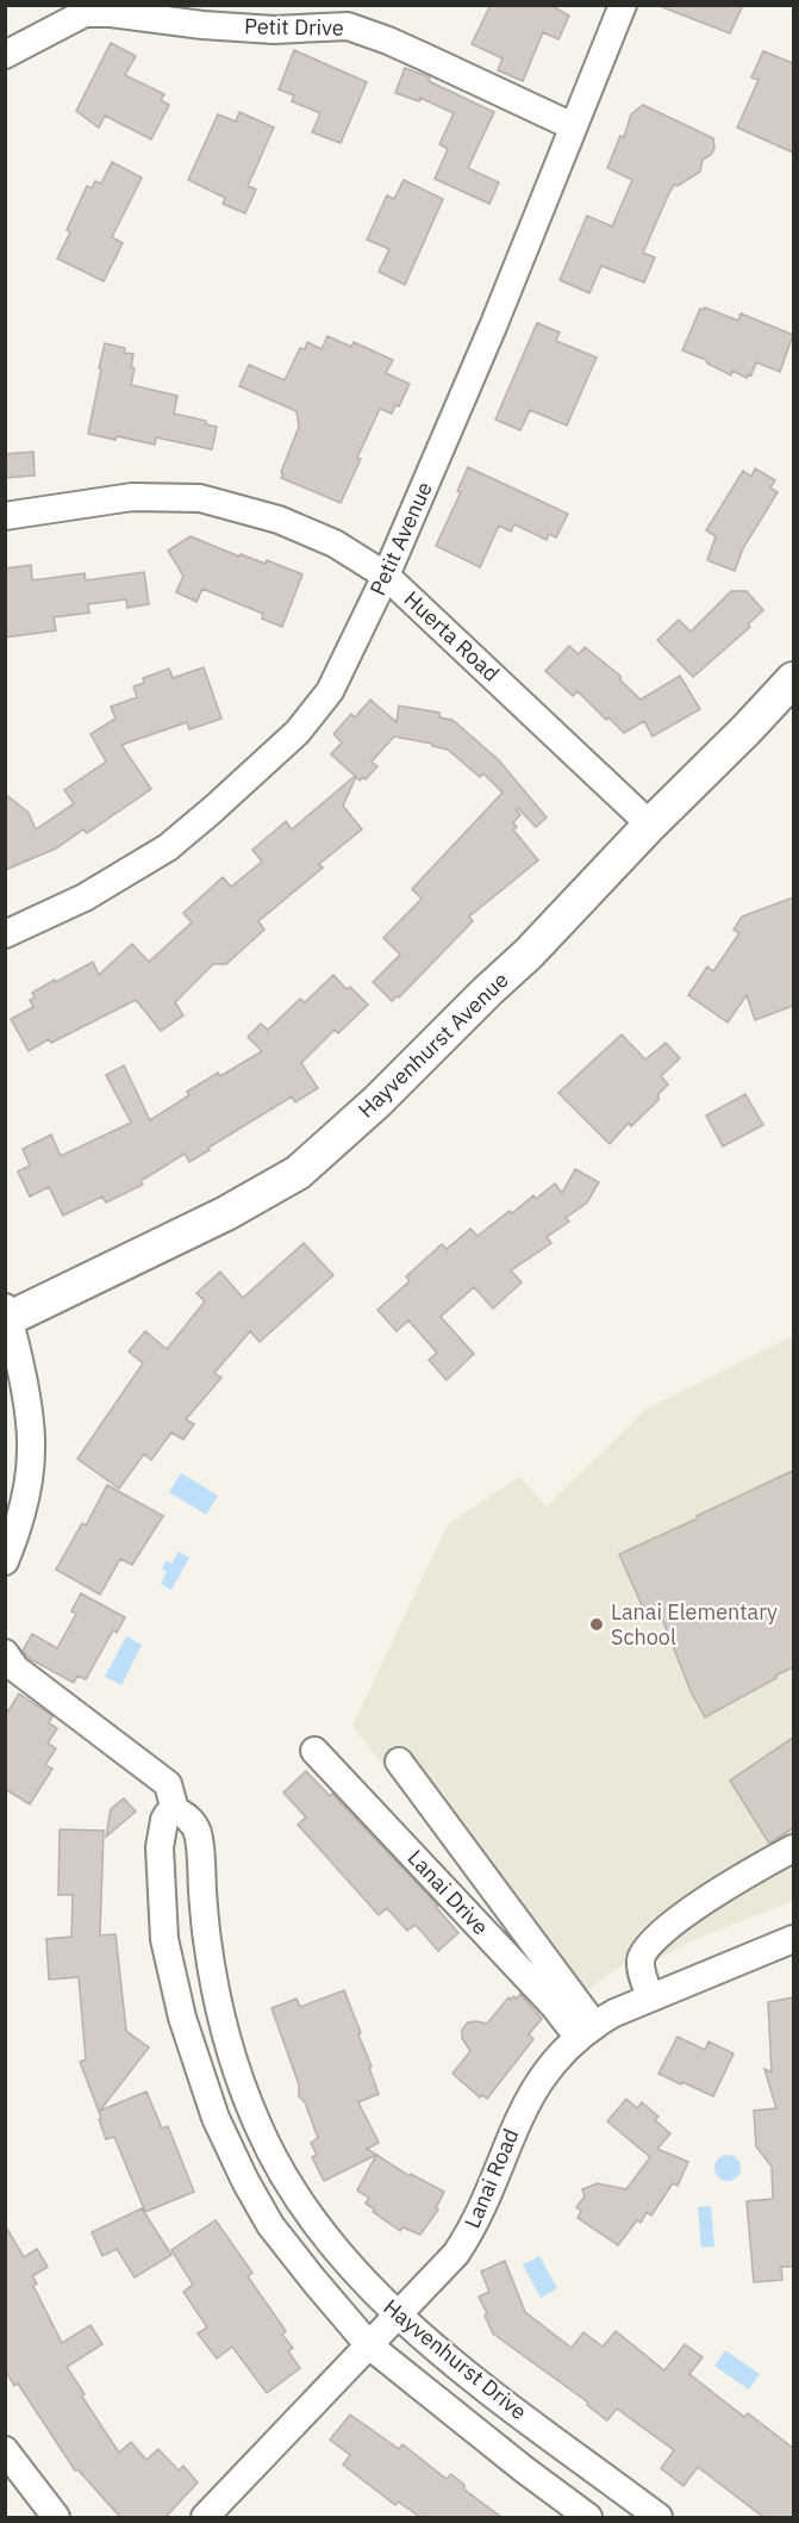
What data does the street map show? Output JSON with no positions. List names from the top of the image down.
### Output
{
  "streets": {
    "main road": ["Hayvenhurst Avenue"],
    "street": [
      "Petit Drive",
      "Petit Avenue",
      "Huerta Road",
      "Lanai Drive",
      "Lanai Road",
      "Hayvenhurst Drive"
    ]
  },
  "crossings": [
    ["Petit Drive", "Petit Avenue"],
    ["Petit Avenue", "Huerta Road"],
    ["Huerta Road", "Hayvenhurst Avenue"],
    ["Lanai Drive", "Lanai Road"],
    ["Lanai Road", "Hayvenhurst Drive"]
  ],
  "places": ["Lanai Elementary School"]
}
